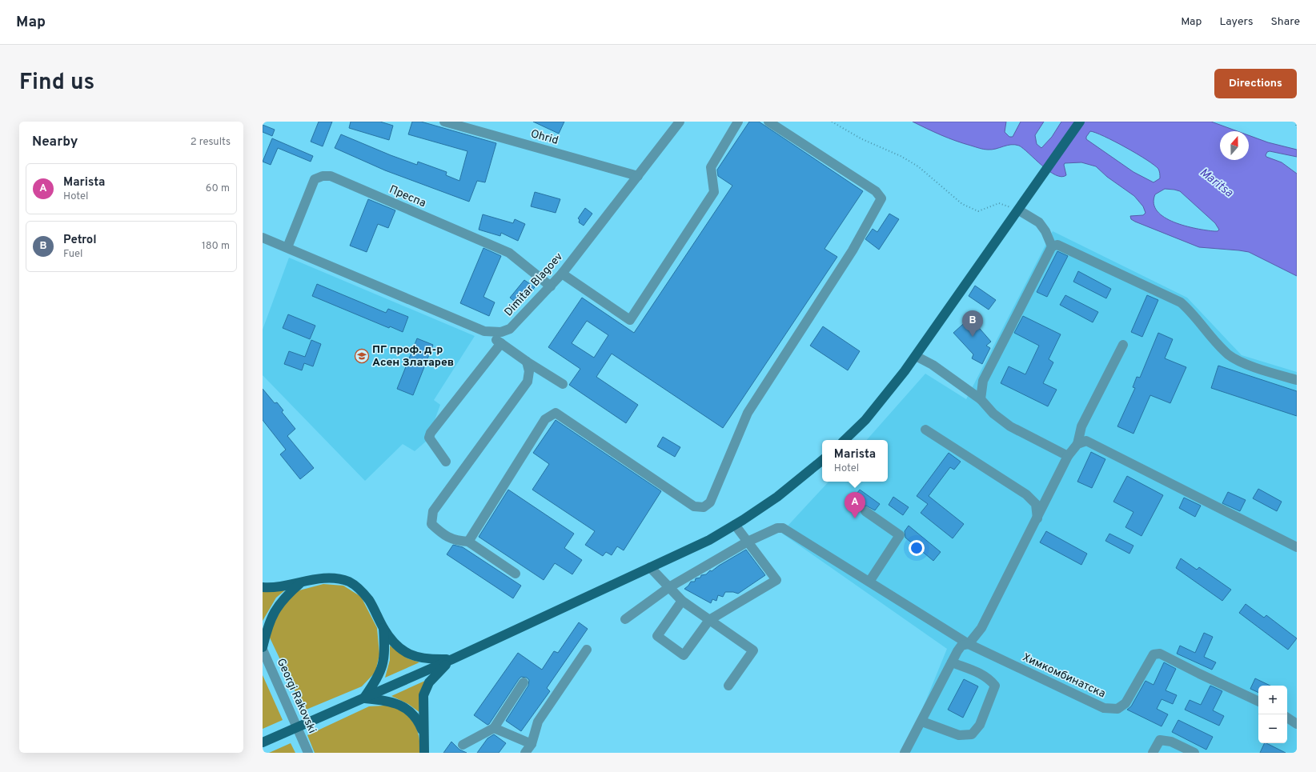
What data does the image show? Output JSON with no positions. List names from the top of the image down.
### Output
{
  "streets": {
    "street": [
      "Ohrid",
      "Преспа",
      "Dimitar Blagoev",
      "Химкомбинатска",
      "Georgi Rakovski"
    ]
  },
  "crossings": [
    ["Ohrid", "Dimitar Blagoev"],
    ["Преспа", "Dimitar Blagoev"]
  ],
  "water": ["Maritsa"],
  "places": {
    "school or university": ["ПГ проф. д-р Асен Златарев"]
  },
  "north": "top",
  "page": {
    "header": "Map",
    "nav": ["Map", "Layers", "Share"],
    "title": "Find us",
    "buttons": "Directions",
    "heading": ["Nearby", "2 results"],
    "list": [
      {
        "mark": "A",
        "name": "Marista",
        "note": "Hotel",
        "value": "60 m"
      },
      {
        "mark": "B",
        "name": "Petrol",
        "note": "Fuel",
        "value": "180 m"
      }
    ],
    "pins": ["B", "A"],
    "popup": ["Marista", "Hotel"],
    "map_buttons": ["+", "−"]
  }
}
